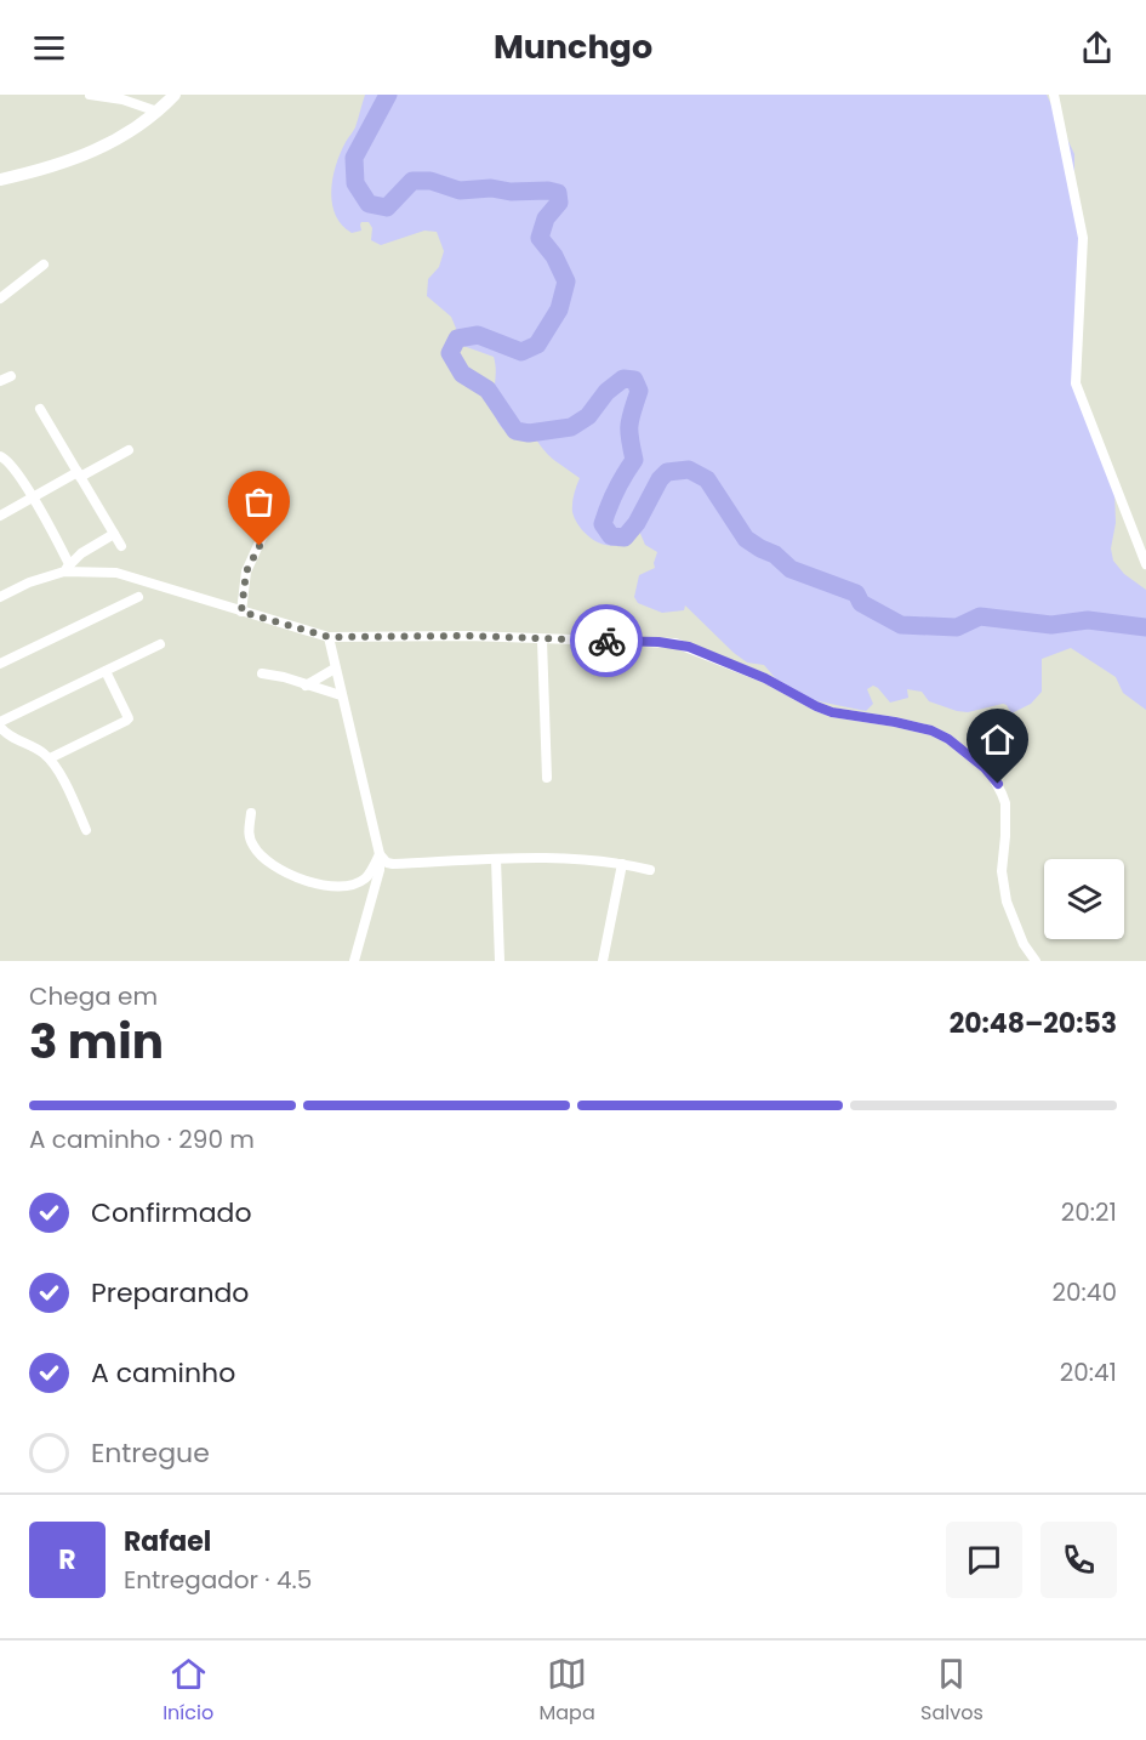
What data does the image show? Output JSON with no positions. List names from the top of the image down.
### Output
{
  "page": {
    "header": "Munchgo",
    "heading": ["3 min", "Chega em", "20:48–20:53"],
    "panel": ["Rafael", "Entregador · 4.5"],
    "bar": "A caminho · 290 m",
    "list": [
      ["Confirmado", "20:21"],
      ["Preparando", "20:40"],
      ["A caminho", "20:41"],
      "Entregue"
    ],
    "round": "R",
    "tabs": ["Início", "Mapa", "Salvos"]
  }
}
